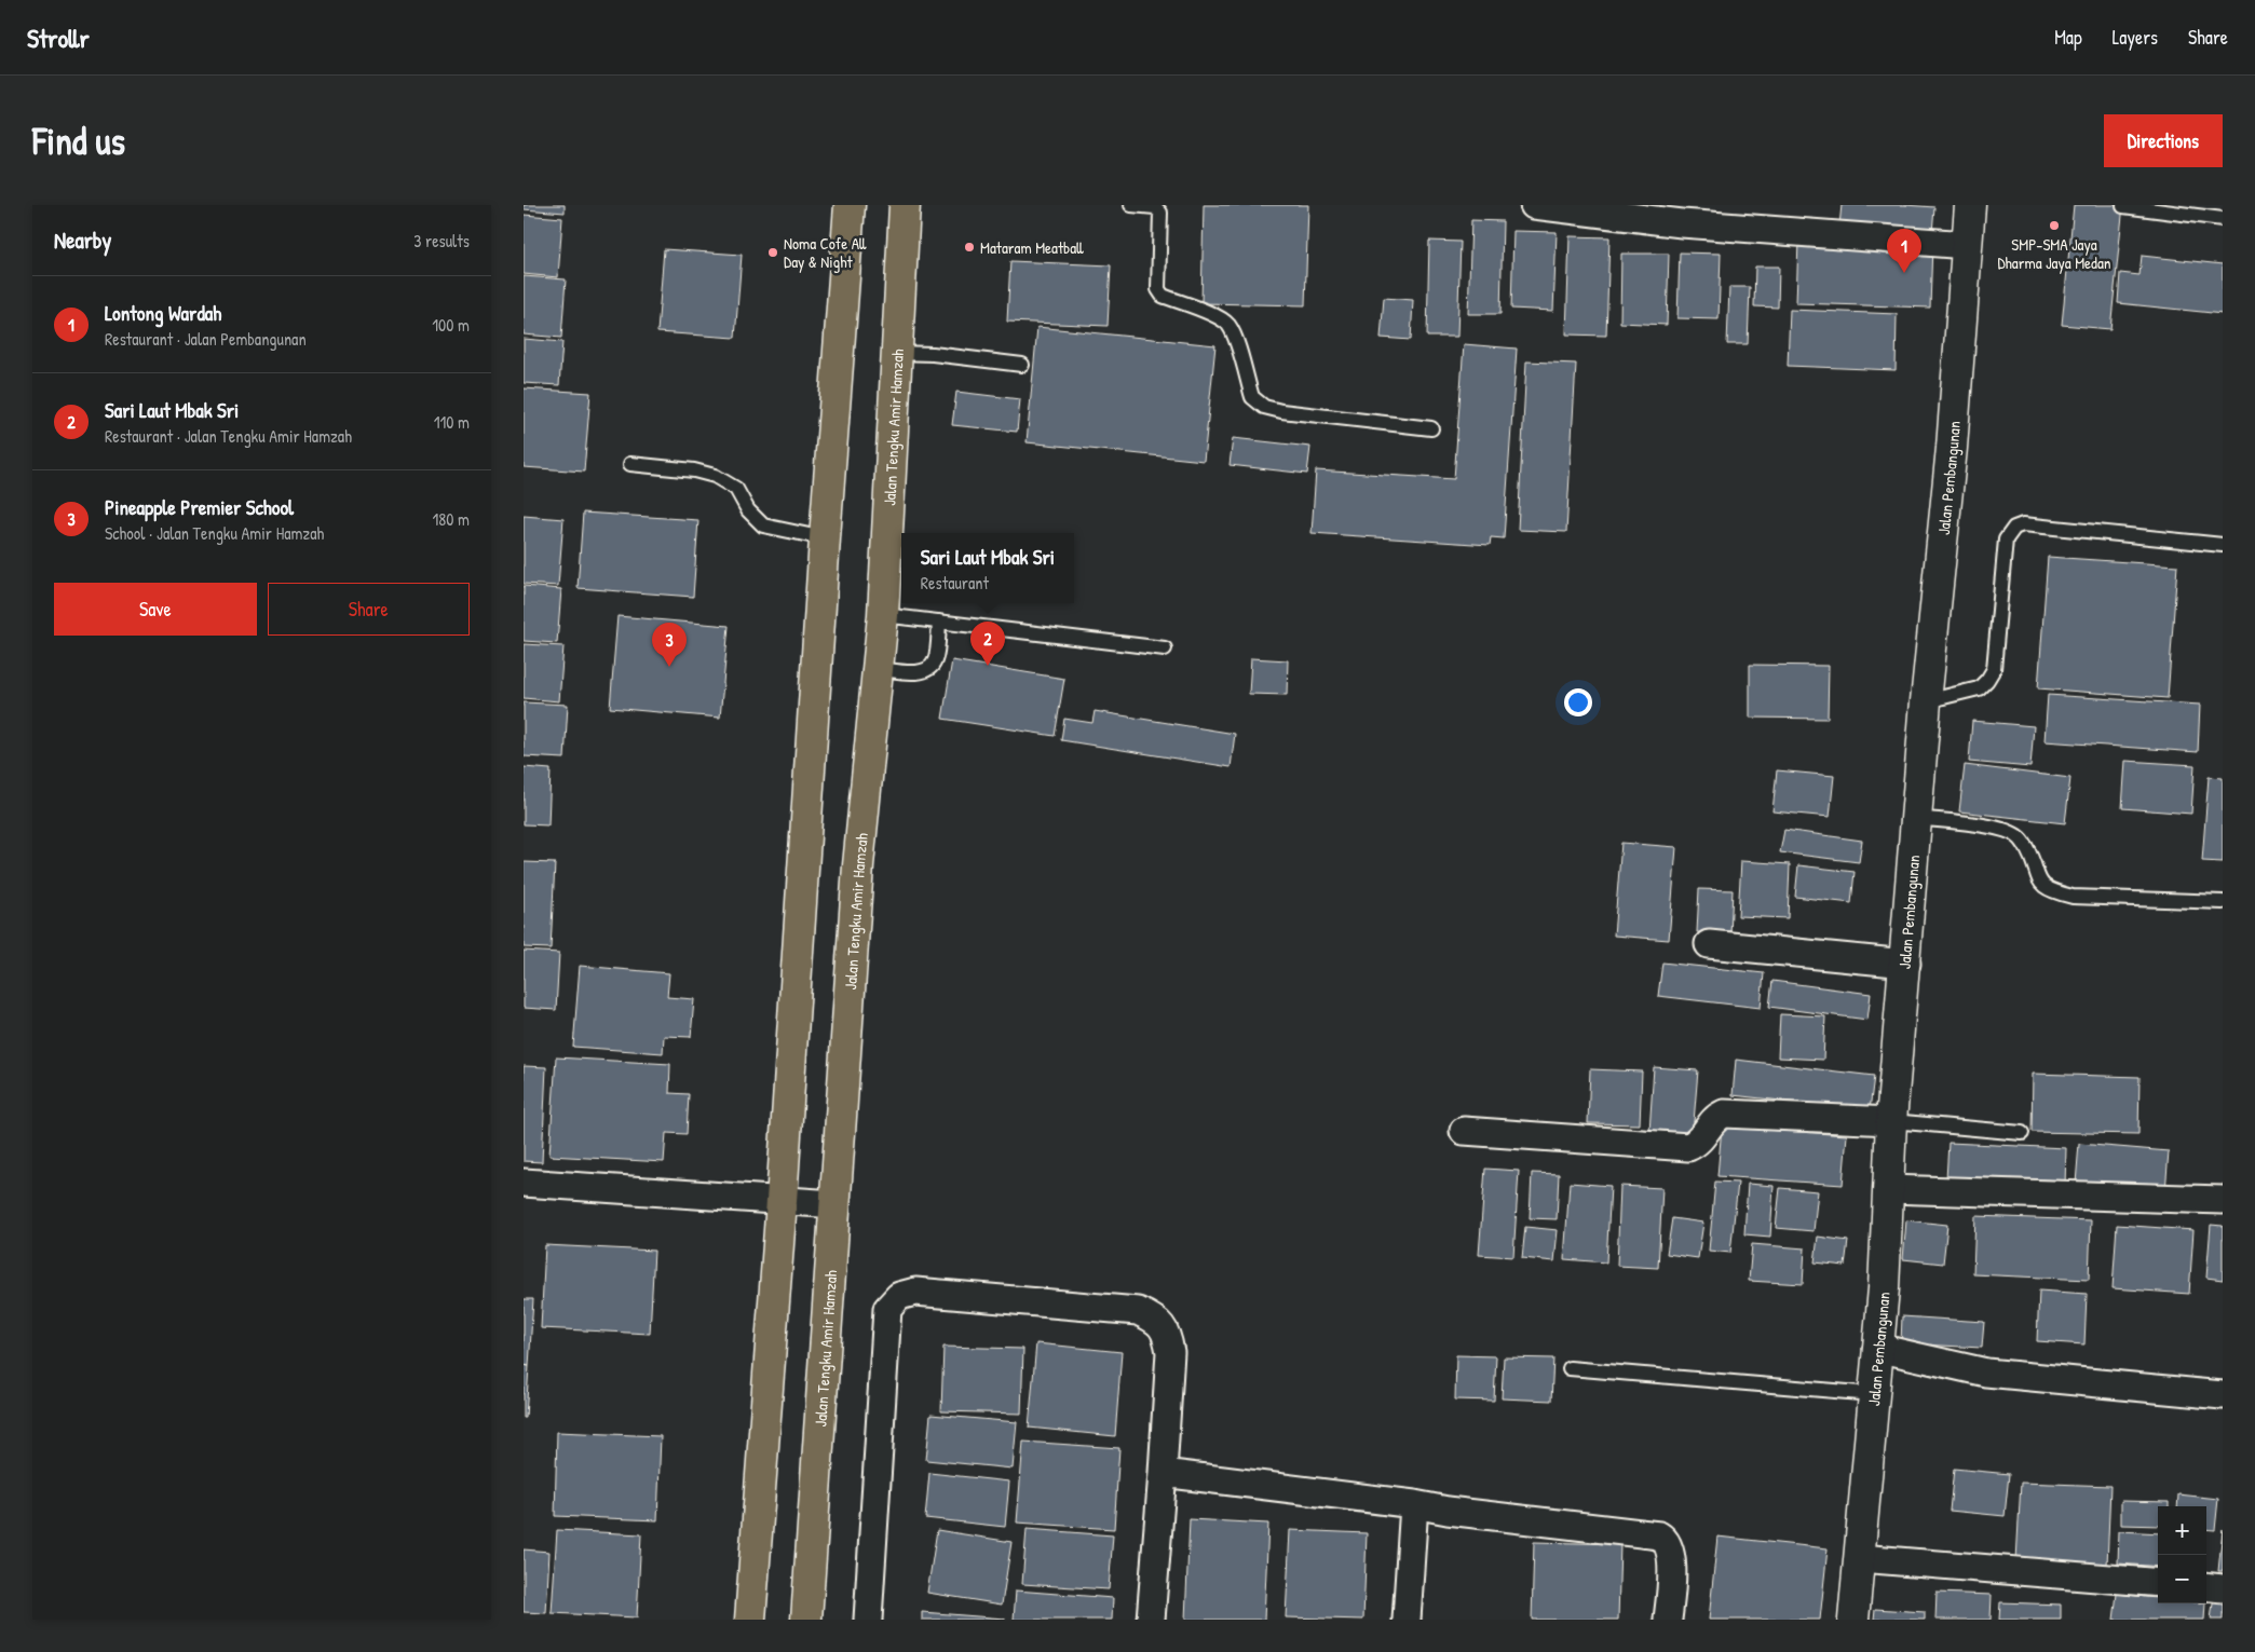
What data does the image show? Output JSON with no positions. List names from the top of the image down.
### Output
{
  "streets": {
    "main road": ["Jalan Tengku Amir Hamzah"],
    "street": ["Jalan Pembangunan"]
  },
  "places": ["SMP-SMA Jaya Dharma Jaya Medan", "Mataram Meatball", "Noma Cofe All Day & Night"],
  "page": {
    "header": "Strollr",
    "nav": ["Map", "Layers", "Share"],
    "buttons": [
      "Directions",
      ["Save", "Share"]
    ],
    "title": "Find us",
    "heading": ["Nearby", "3 results"],
    "pins": ["1", "2", "3"],
    "list": [
      {
        "mark": "1",
        "name": "Lontong Wardah",
        "note": "Restaurant · Jalan Pembangunan",
        "value": "100 m"
      },
      {
        "mark": "2",
        "name": "Sari Laut Mbak Sri",
        "note": "Restaurant · Jalan Tengku Amir Hamzah",
        "value": "110 m"
      },
      {
        "mark": "3",
        "name": "Pineapple Premier School",
        "note": "School · Jalan Tengku Amir Hamzah",
        "value": "180 m"
      }
    ],
    "popup": ["Sari Laut Mbak Sri", "Restaurant"],
    "map_buttons": ["+", "−"]
  }
}
